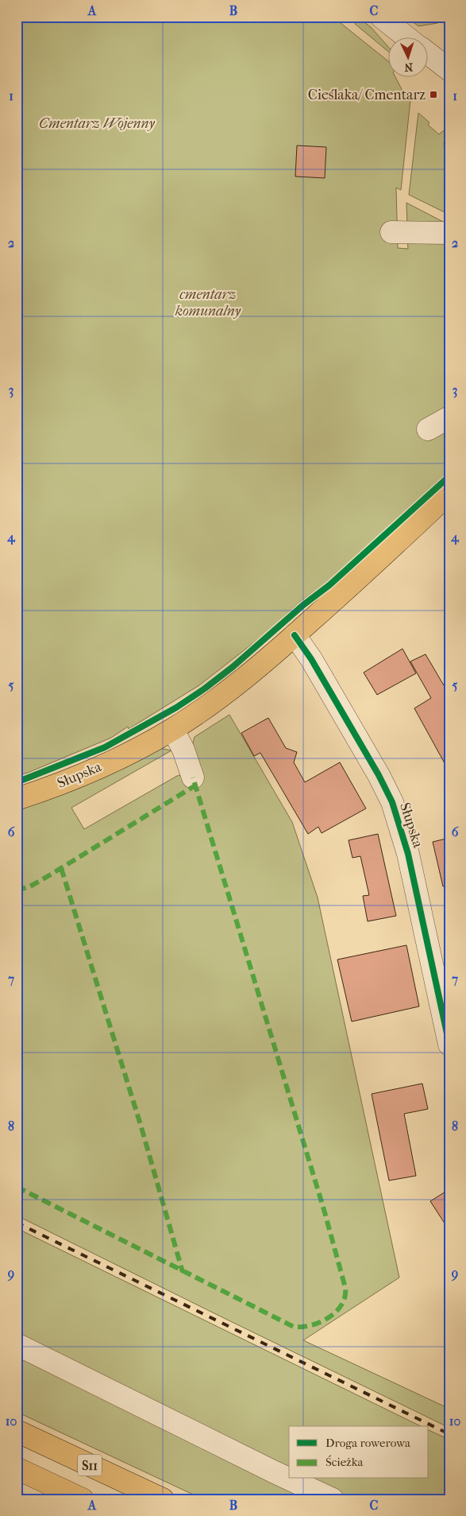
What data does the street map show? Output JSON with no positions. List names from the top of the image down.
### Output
{
  "streets": {
    "main road": ["Słupska", "S11"]
  },
  "parks": ["Cmentarz Wojenny", "cmentarz komunalny"],
  "places": {
    "transit": ["Cieślaka/ Cmentarz"]
  },
  "legend": ["Droga rowerowa", "Ścieżka"],
  "north": "bottom",
  "grid": {
    "columns": ["A", "B", "C"],
    "rows": [
      "1",
      "2",
      "3",
      "4",
      "5",
      "6",
      "7",
      "8",
      "9",
      "10"
    ]
  }
}
